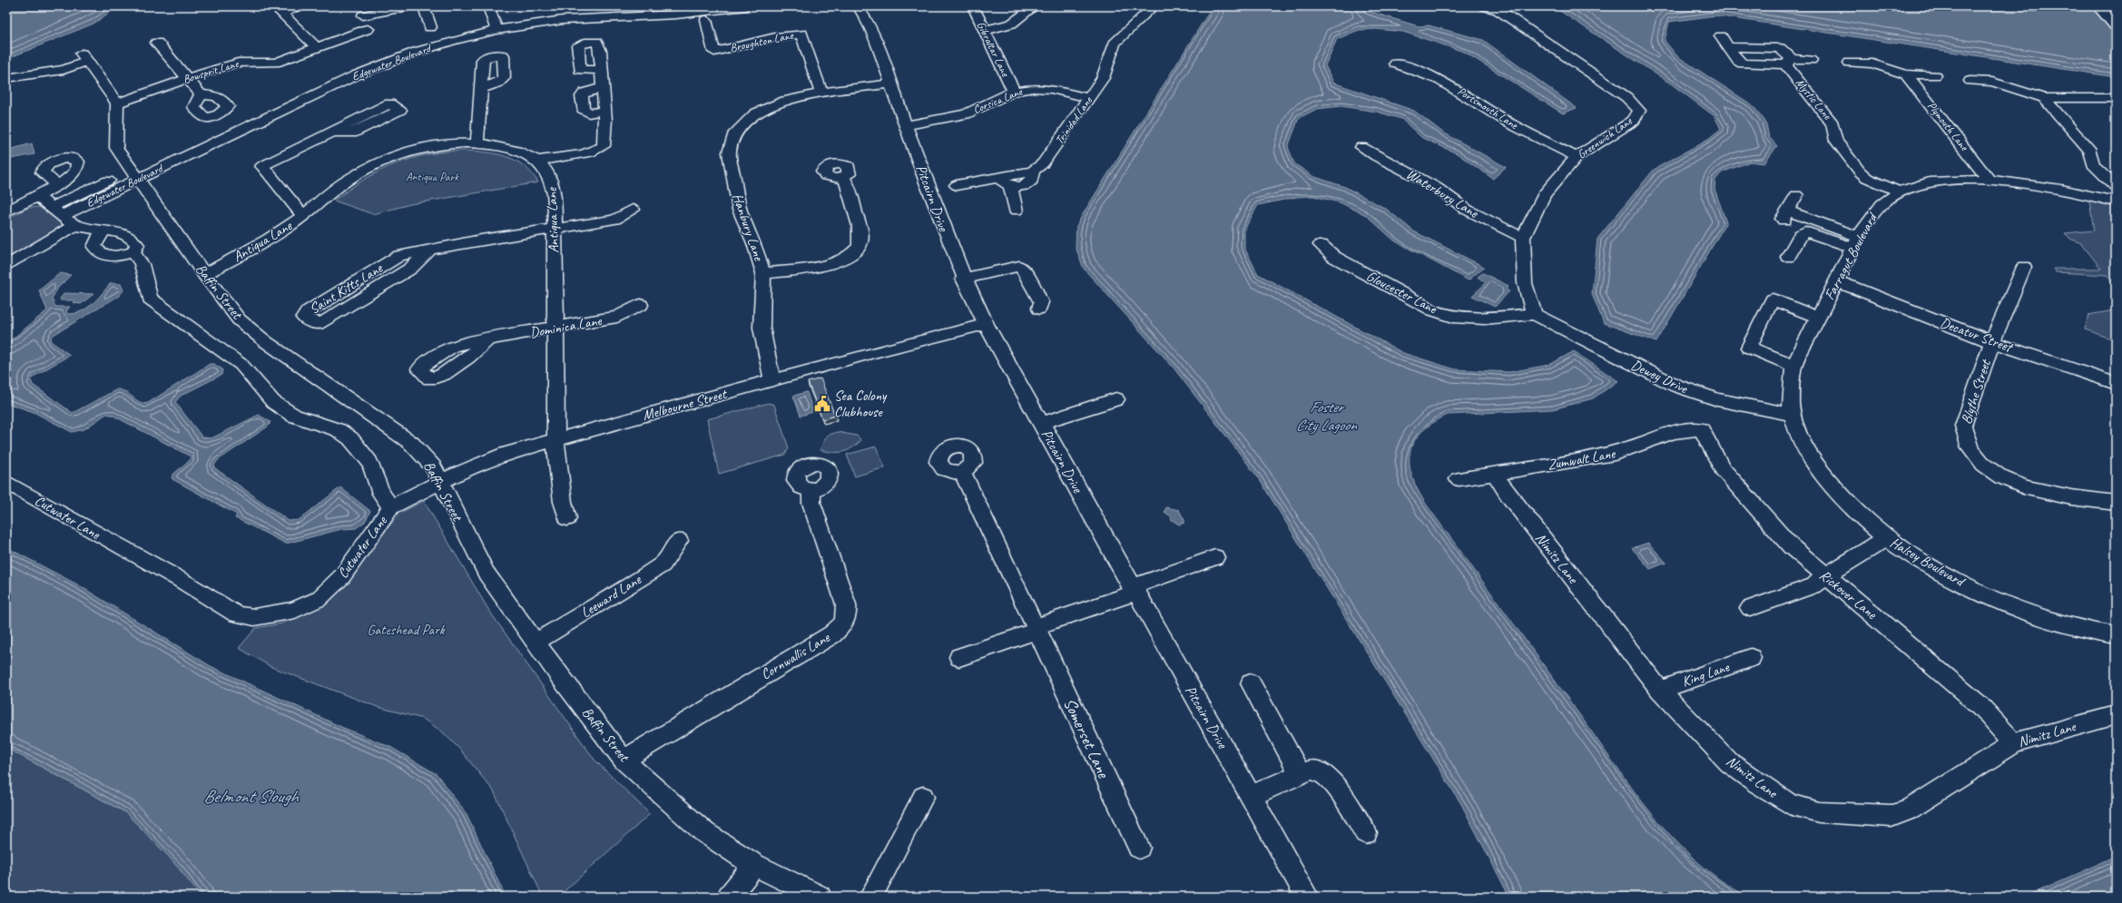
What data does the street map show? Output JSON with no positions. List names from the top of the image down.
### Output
{
  "streets": {
    "street": [
      "Broughton Lane",
      "Gibraltar Lane",
      "Edgewater Boulevard",
      "Bowsprit Lane",
      "Mystic Lane",
      "Corsica Lane",
      "Portsmouth Lane",
      "Trinidad Lane",
      "Plymouth Lane",
      "Greenwich Lane",
      "Waterbury Lane",
      "Pitcairn Drive",
      "Antiqua Lane",
      "Hanbury Lane",
      "Farragut Boulevard",
      "Saint Kitts Lane",
      "Baffin Street",
      "Gloucester Lane",
      "Dominica Lane",
      "Decatur Street",
      "Dewey Drive",
      "Blythe Street",
      "Melbourne Street",
      "Zumwalt Lane",
      "Cutwater Lane",
      "Nimitz Lane",
      "Halsey Boulevard",
      "Rickover Lane",
      "Leeward Lane",
      "Cornwallis Lane",
      "King Lane",
      "Somerset Lane"
    ]
  },
  "crossings": [
    ["Broughton Lane", "Hanbury Lane"],
    ["Gibraltar Lane", "Corsica Lane"],
    ["Edgewater Boulevard", "Baffin Street"],
    ["Edgewater Boulevard", "Cutwater Lane"],
    ["Bowsprit Lane", "Baffin Street"],
    ["Mystic Lane", "Farragut Boulevard"],
    ["Corsica Lane", "Trinidad Lane"],
    ["Corsica Lane", "Pitcairn Drive"],
    ["Portsmouth Lane", "Greenwich Lane"],
    ["Plymouth Lane", "Farragut Boulevard"],
    ["Greenwich Lane", "Waterbury Lane"],
    ["Greenwich Lane", "Gloucester Lane"],
    ["Greenwich Lane", "Dewey Drive"],
    ["Pitcairn Drive", "Hanbury Lane"],
    ["Pitcairn Drive", "Melbourne Street"],
    ["Antiqua Lane", "Saint Kitts Lane"],
    ["Antiqua Lane", "Baffin Street"],
    ["Antiqua Lane", "Dominica Lane"],
    ["Antiqua Lane", "Melbourne Street"],
    ["Hanbury Lane", "Melbourne Street"],
    ["Farragut Boulevard", "Decatur Street"],
    ["Farragut Boulevard", "Dewey Drive"],
    ["Farragut Boulevard", "Halsey Boulevard"],
    ["Baffin Street", "Melbourne Street"],
    ["Baffin Street", "Leeward Lane"],
    ["Baffin Street", "Cornwallis Lane"],
    ["Gloucester Lane", "Dewey Drive"],
    ["Decatur Street", "Blythe Street"],
    ["Dewey Drive", "Halsey Boulevard"],
    ["Melbourne Street", "Cutwater Lane"],
    ["Zumwalt Lane", "Nimitz Lane"],
    ["Zumwalt Lane", "Rickover Lane"],
    ["Nimitz Lane", "Rickover Lane"],
    ["Nimitz Lane", "King Lane"]
  ],
  "water": ["Foster City Lagoon", "Belmont Slough"],
  "parks": ["Antiqua Park", "Gateshead Park"],
  "places": {
    "public building": ["Sea Colony Clubhouse"]
  }
}
